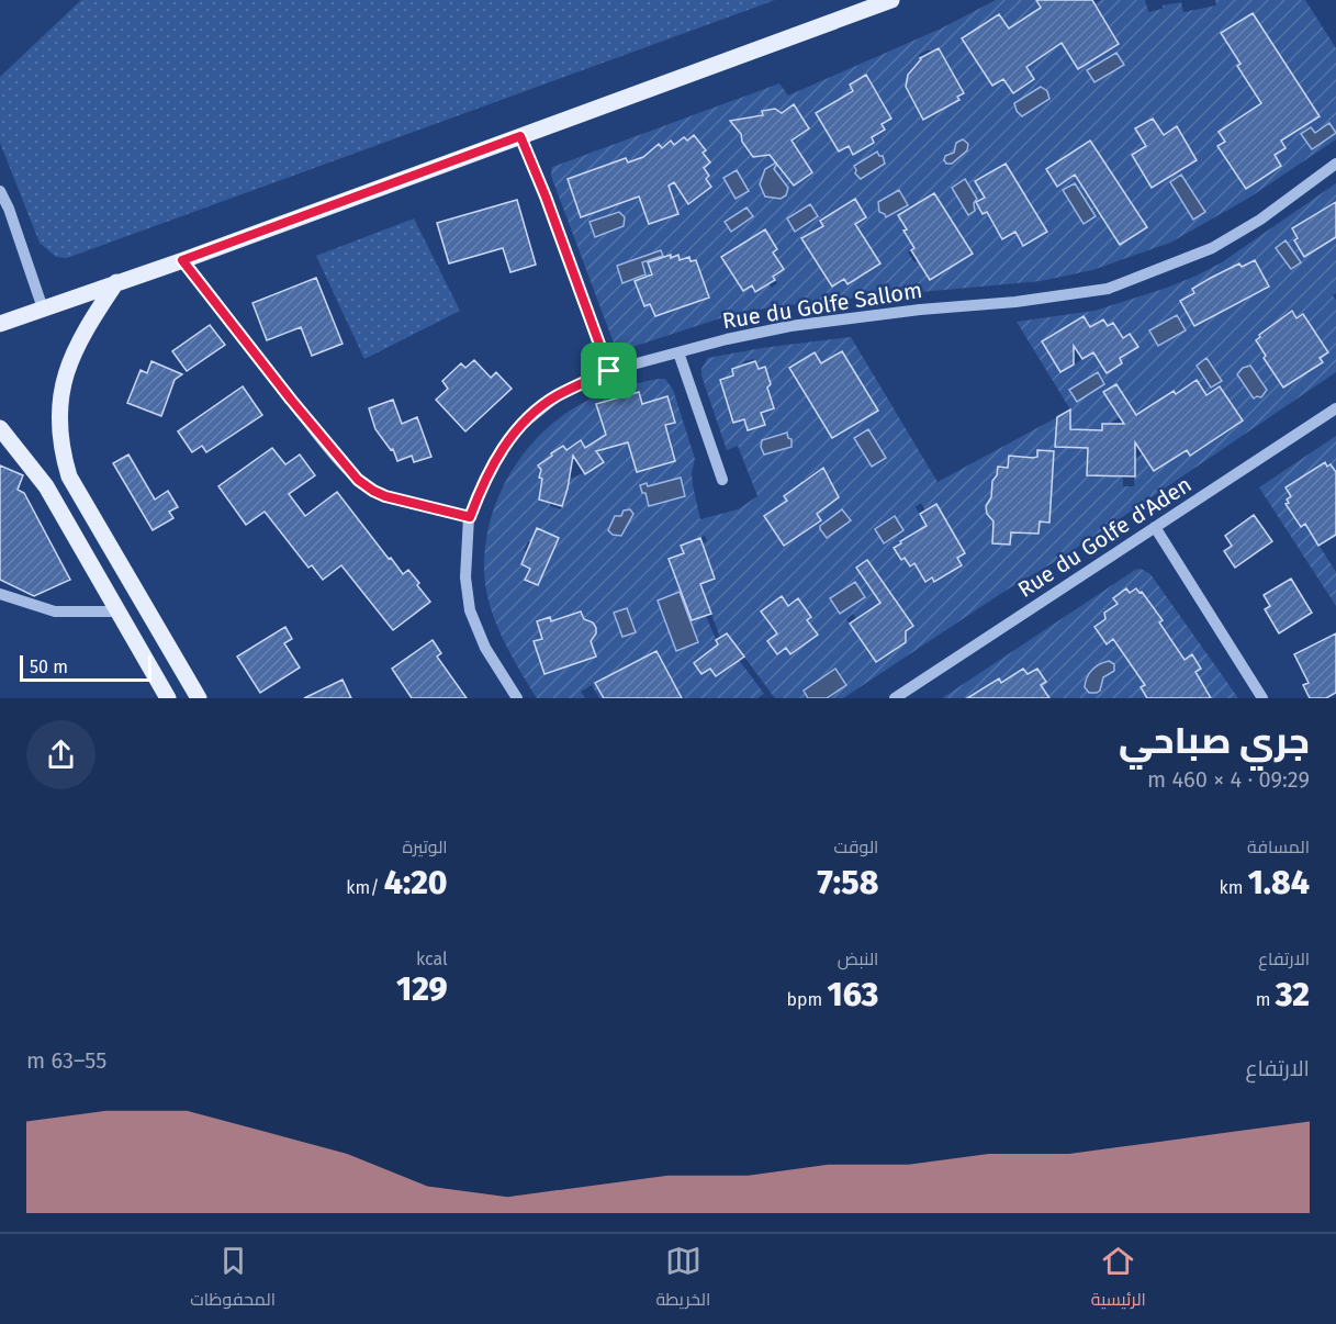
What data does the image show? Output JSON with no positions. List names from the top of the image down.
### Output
{
  "streets": {
    "street": ["Rue du Golfe Sallom", "Rue du Golfe d'Aden"]
  },
  "scale_bar": "50 m",
  "page": {
    "scale": "50 m",
    "heading": ["جري صباحي", "09:29 · 4 × 460 m"],
    "stats": [
      ["المسافة", "1.84 km"],
      ["الوقت", "7:58"],
      ["الوتيرة", "4:20 /km"],
      ["الارتفاع", "32 m"],
      ["النبض", "163 bpm"],
      ["kcal", "129"]
    ],
    "chart": ["الارتفاع", "55–63 m"],
    "tabs": ["الرئيسية", "الخريطة", "المحفوظات"]
  }
}
